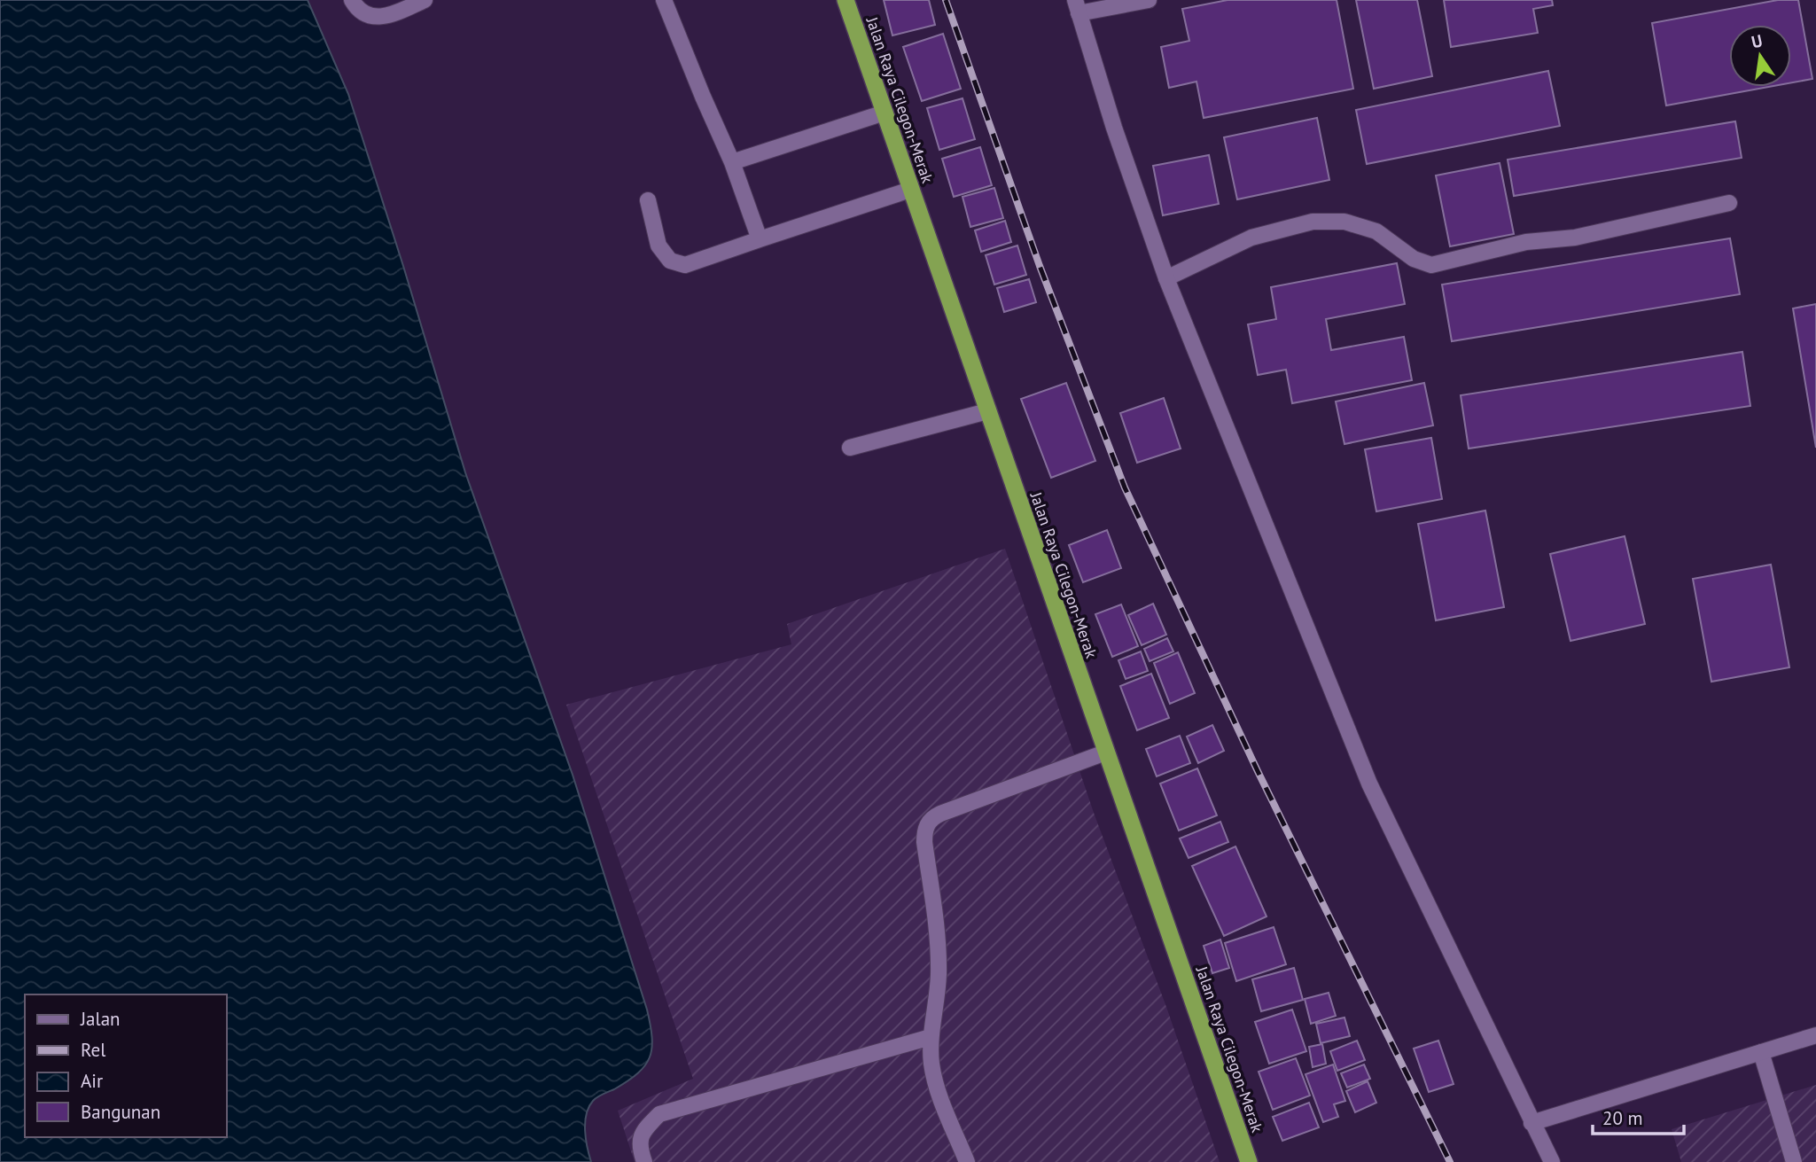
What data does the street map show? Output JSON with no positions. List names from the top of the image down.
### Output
{
  "streets": {
    "highway": ["Jalan Raya Cilegon-Merak"]
  },
  "legend": [
    "Jalan",
    "Rel",
    "Air",
    "Bangunan"
  ],
  "scale_bar": "20 m",
  "north": "top"
}
